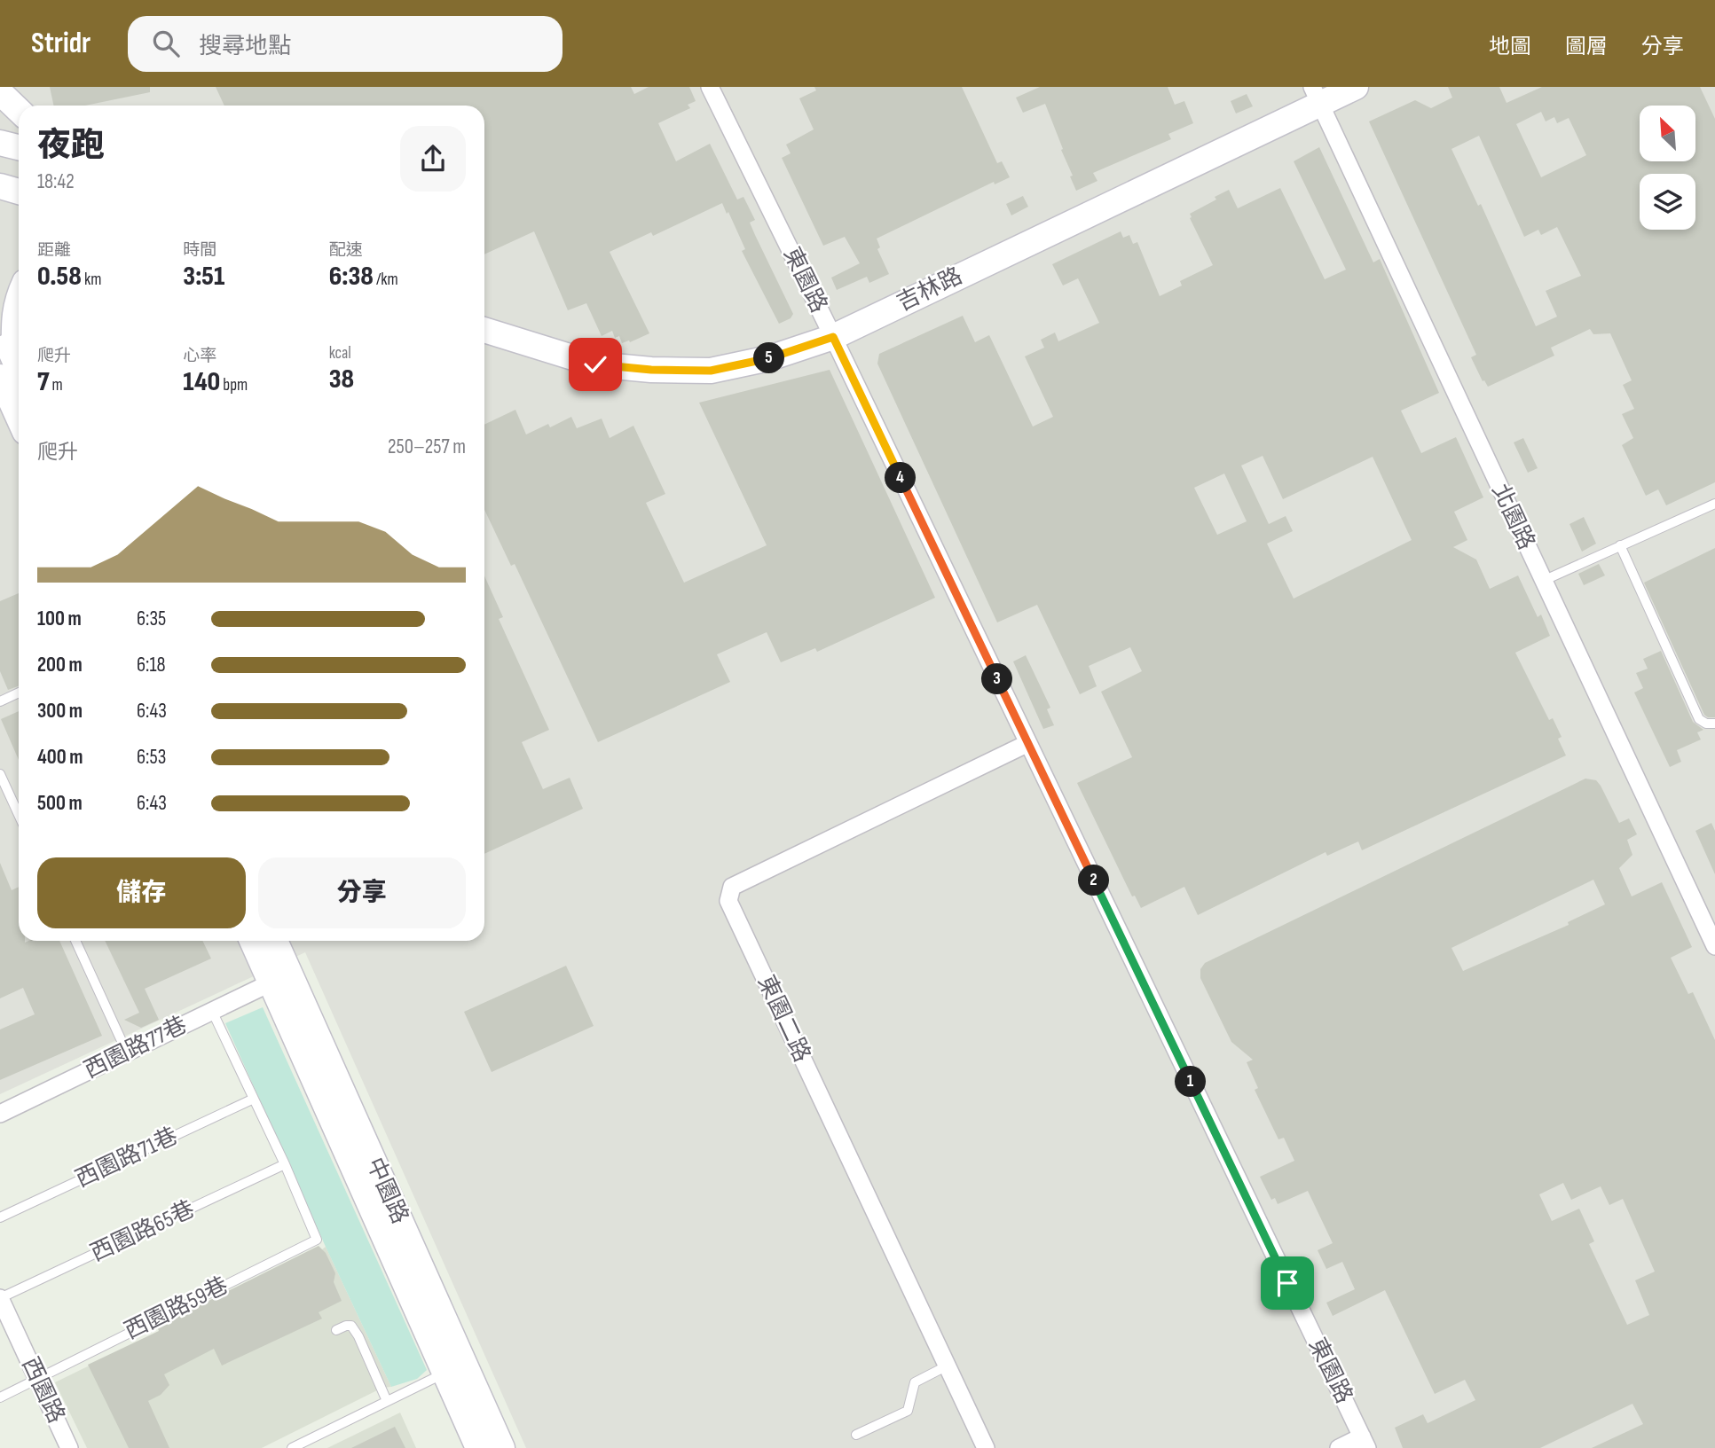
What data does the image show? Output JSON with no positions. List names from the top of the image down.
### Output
{
  "streets": {
    "street": [
      "東園路",
      "吉林路",
      "北園路",
      "東園二路",
      "西園路77巷",
      "中園路",
      "西園路"
    ],
    "lane": ["西園路71巷", "西園路65巷", "西園路59巷"]
  },
  "crossings": [
    ["東園路", "吉林路"],
    ["東園路", "東園二路"],
    ["吉林路", "北園路"],
    ["西園路77巷", "中園路"],
    ["西園路65巷", "西園路59巷"],
    ["西園路65巷", "西園路"],
    ["西園路59巷", "西園路"]
  ],
  "north": "top left",
  "page": {
    "header": "Stridr",
    "search": "搜尋地點",
    "nav": ["地圖", "圖層", "分享"],
    "heading": ["夜跑", "18:42"],
    "stats": [
      ["距離", "0.58 km"],
      ["時間", "3:51"],
      ["配速", "6:38 /km"],
      ["爬升", "7 m"],
      ["心率", "140 bpm"],
      ["kcal", "38"]
    ],
    "pins": [
      "5",
      "4",
      "3",
      "2",
      "1"
    ],
    "chart": ["爬升", "250–257 m"],
    "list": [
      {
        "name": "100 m",
        "note": "6:35"
      },
      {
        "name": "200 m",
        "note": "6:18"
      },
      {
        "name": "300 m",
        "note": "6:43"
      },
      {
        "name": "400 m",
        "note": "6:53"
      },
      {
        "name": "500 m",
        "note": "6:43"
      }
    ],
    "buttons": ["儲存", "分享"]
  }
}
